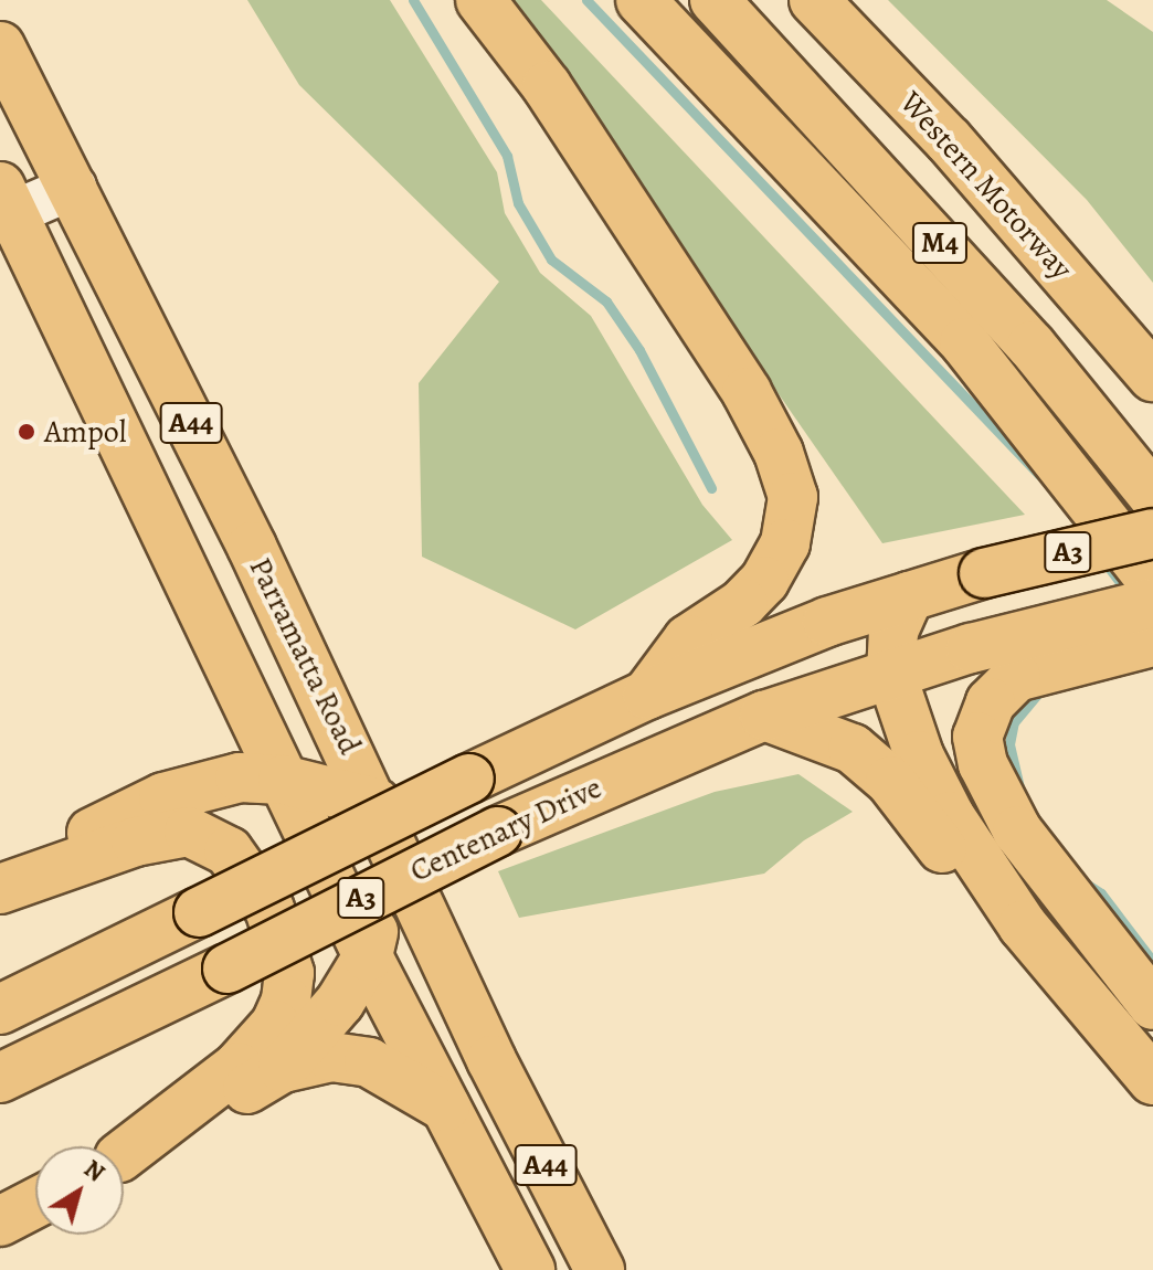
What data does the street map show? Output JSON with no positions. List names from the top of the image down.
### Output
{
  "streets": {
    "highway": [
      "Western Motorway",
      "M4",
      "A44",
      "A3",
      "Parramatta Road",
      "Centenary Drive"
    ]
  },
  "crossings": [
    ["A3", "Centenary Drive"]
  ],
  "places": ["Ampol"],
  "north": "top right"
}
